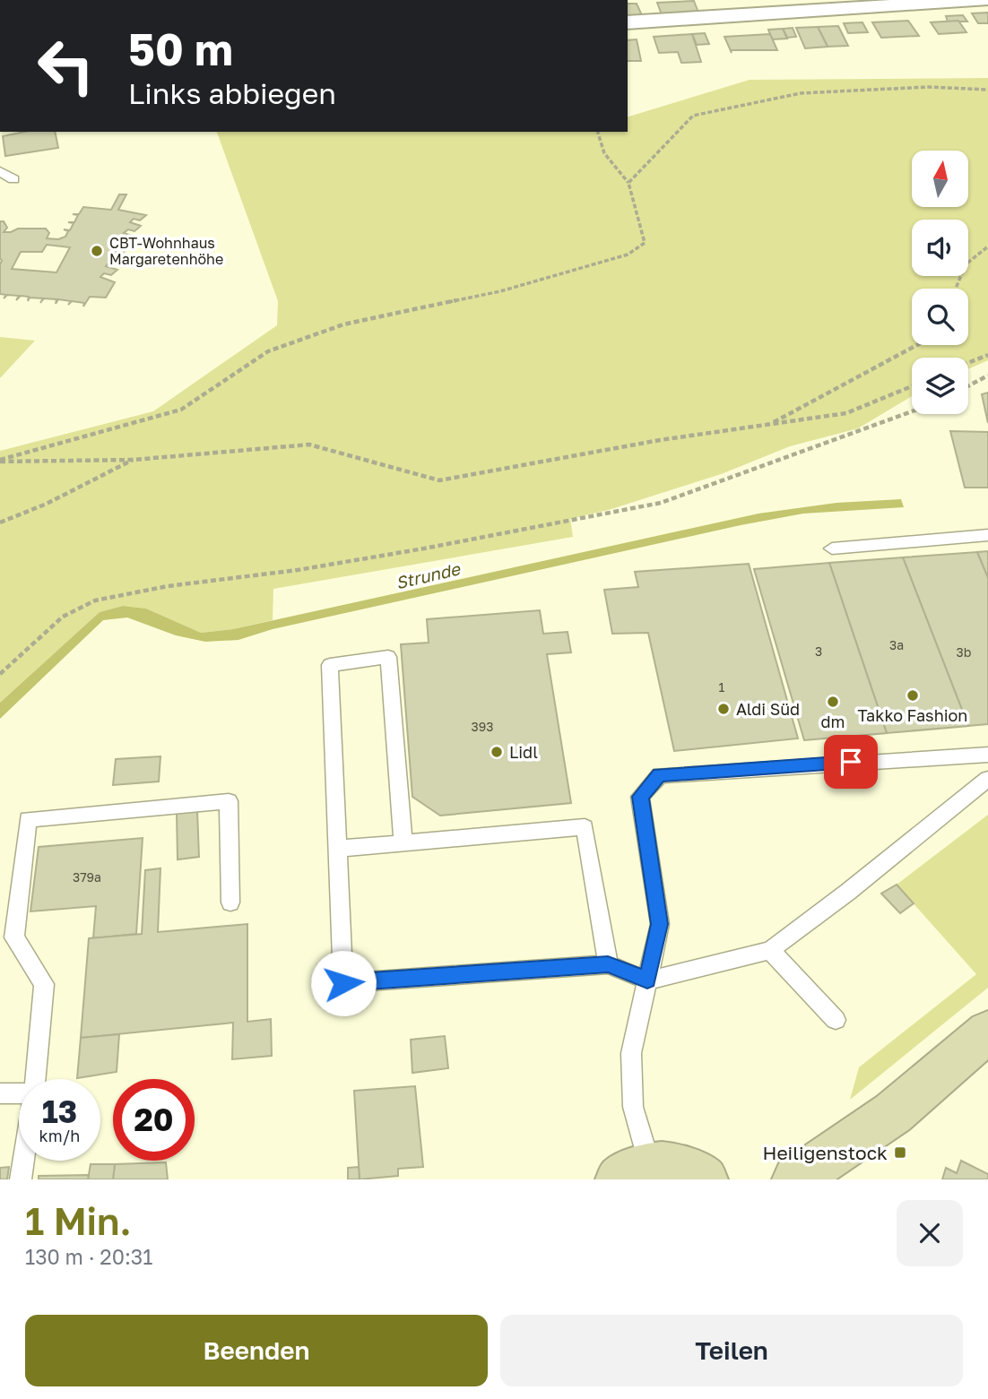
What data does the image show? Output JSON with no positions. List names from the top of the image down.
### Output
{
  "water": ["Strunde"],
  "places": {
    "other": [
      "CBT-Wohnhaus Margaretenhöhe",
      "Takko Fashion",
      "dm",
      "Aldi Süd",
      "Lidl"
    ],
    "transit": ["Heiligenstock"]
  },
  "house_numbers": [
    "3a",
    "3",
    "3b",
    "1",
    "393",
    "379a"
  ],
  "north": "top",
  "page": {
    "turn": ["50 m", "Links abbiegen"],
    "speed": "13 km/h",
    "limit": "20",
    "heading": ["1 Min.", "130 m · 20:31"],
    "buttons": ["Beenden", "Teilen"]
  }
}
